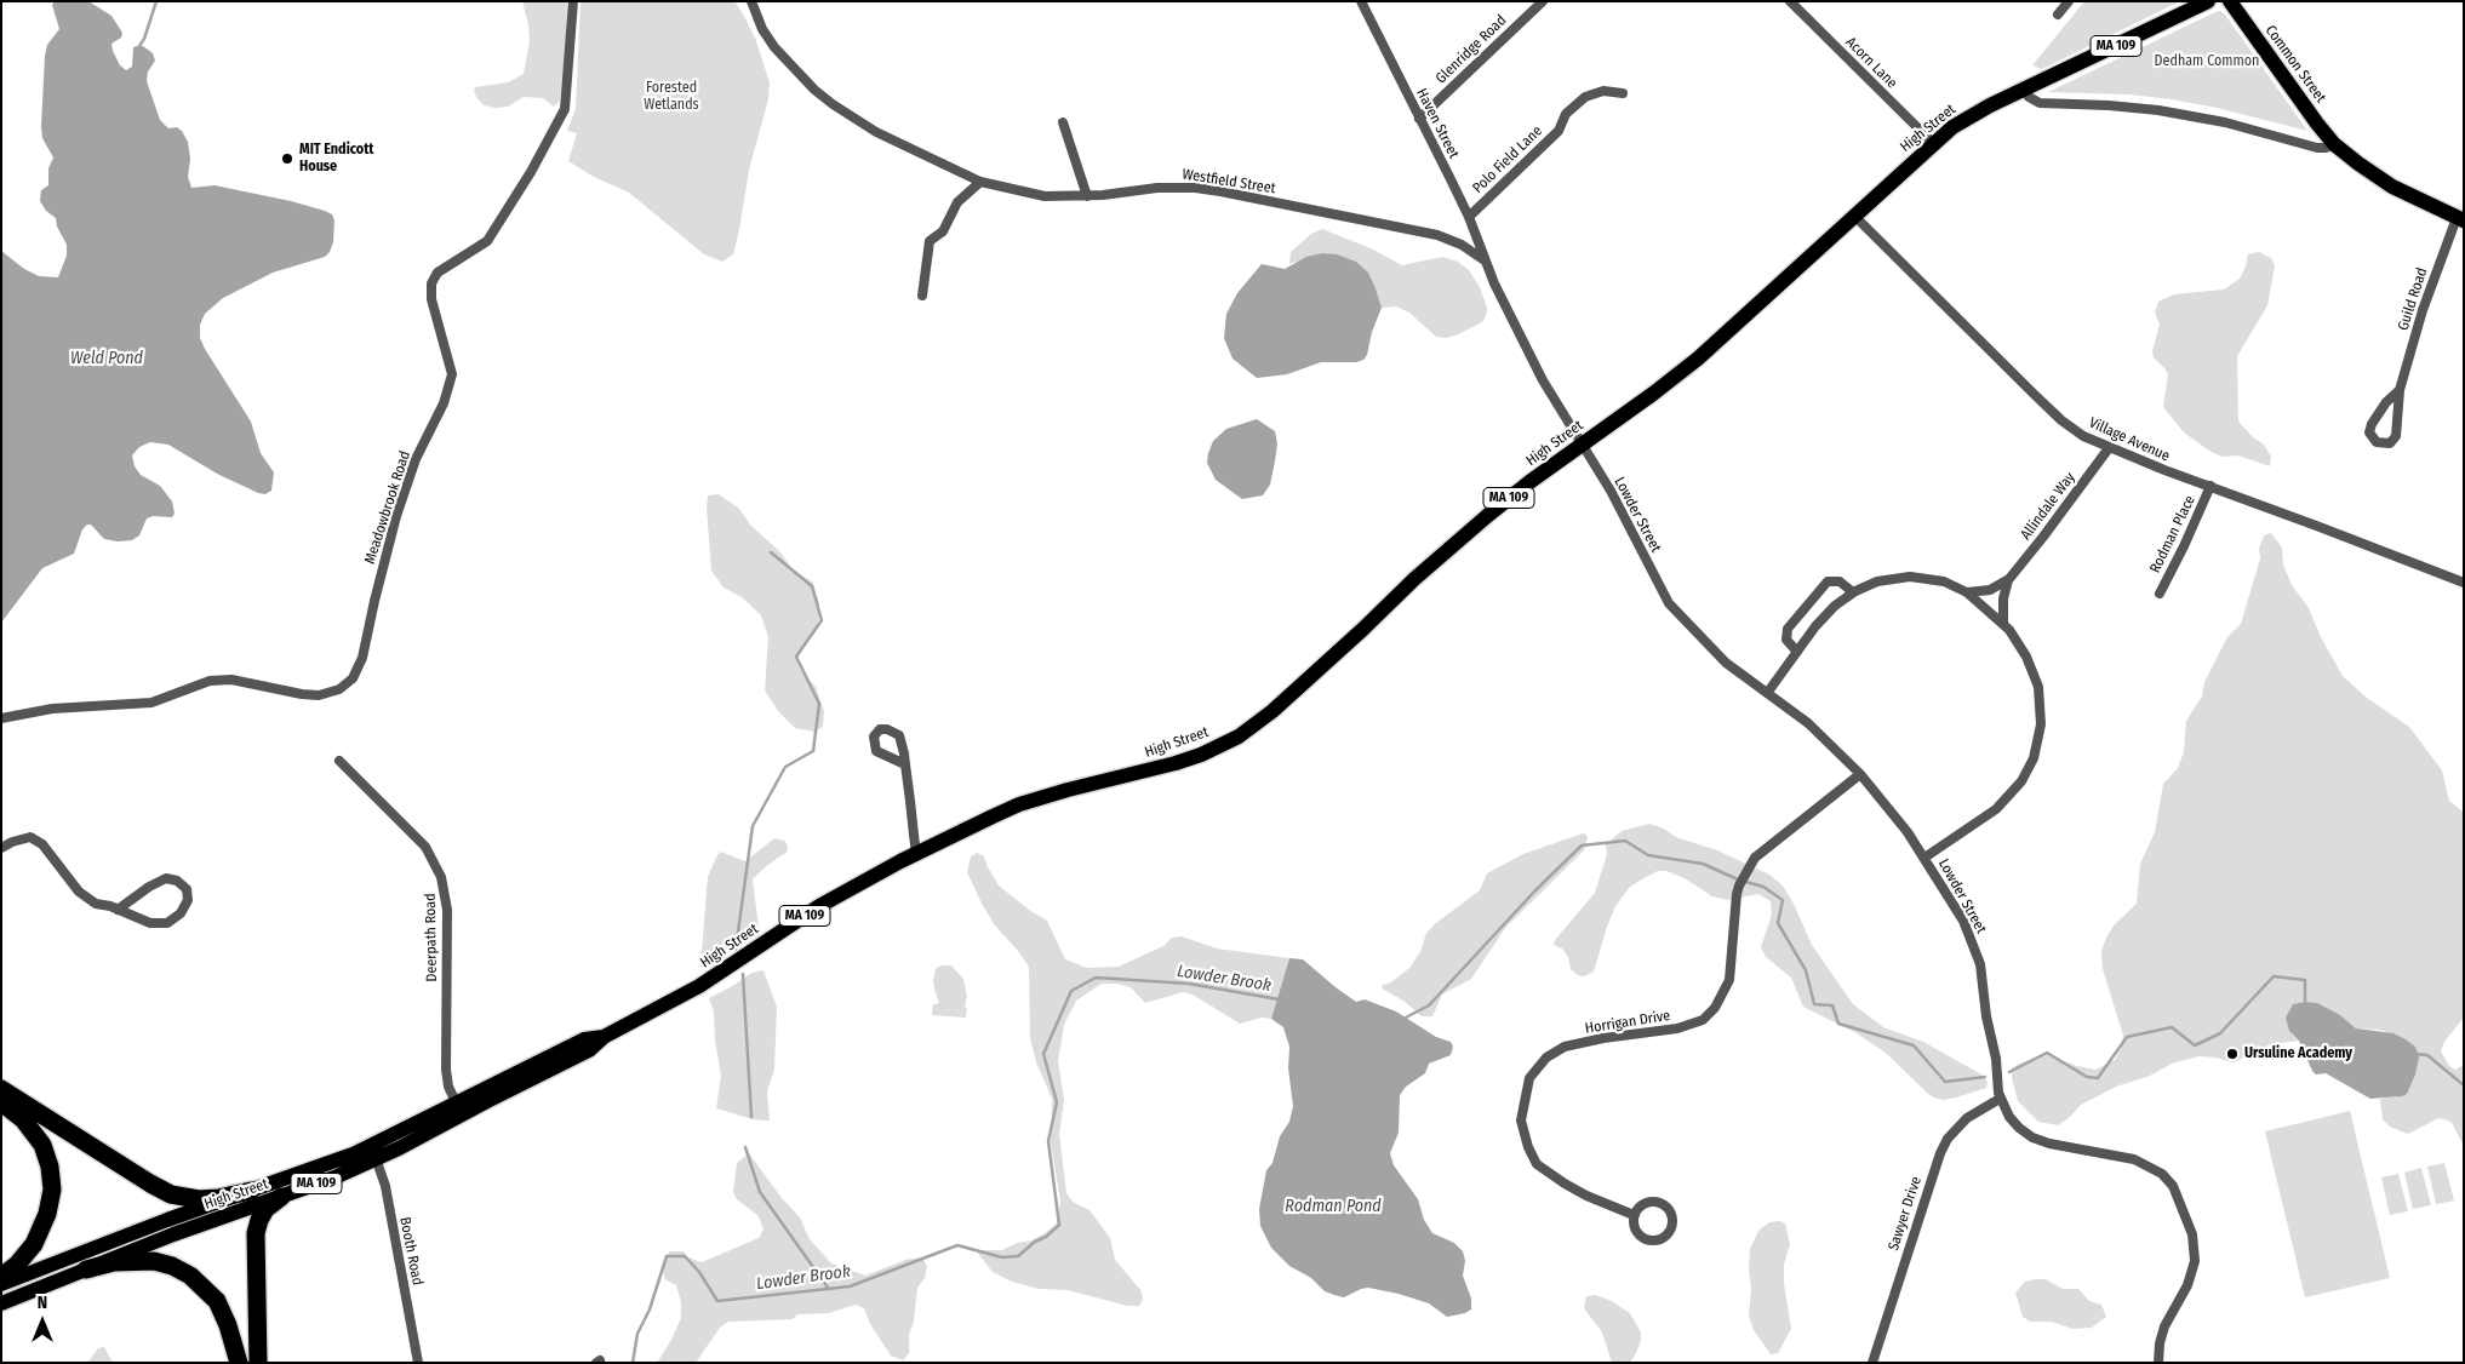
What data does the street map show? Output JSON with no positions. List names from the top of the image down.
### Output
{
  "streets": {
    "main road": ["MA 109", "Common Street", "High Street"],
    "street": [
      "Glenridge Road",
      "Acorn Lane",
      "Haven Street",
      "Polo Field Lane",
      "Westfield Street",
      "Guild Road",
      "Village Avenue",
      "Allindale Way",
      "Meadowbrook Road",
      "Lowder Street",
      "Rodman Place",
      "Deerpath Road",
      "Horrigan Drive",
      "Sawyer Drive",
      "Booth Road"
    ]
  },
  "crossings": [
    ["MA 109", "High Street"],
    ["Glenridge Road", "Haven Street"],
    ["Acorn Lane", "High Street"],
    ["Haven Street", "Polo Field Lane"],
    ["Haven Street", "Westfield Street"],
    ["High Street", "Village Avenue"],
    ["High Street", "Lowder Street"],
    ["High Street", "Deerpath Road"],
    ["High Street", "Booth Road"],
    ["Village Avenue", "Allindale Way"],
    ["Village Avenue", "Rodman Place"],
    ["Lowder Street", "Horrigan Drive"],
    ["Lowder Street", "Sawyer Drive"]
  ],
  "water": ["Weld Pond", "Lowder Brook", "Rodman Pond"],
  "parks": ["Dedham Common", "Forested Wetlands"],
  "places": ["MIT Endicott House", "Ursuline Academy"],
  "north": "top"
}
